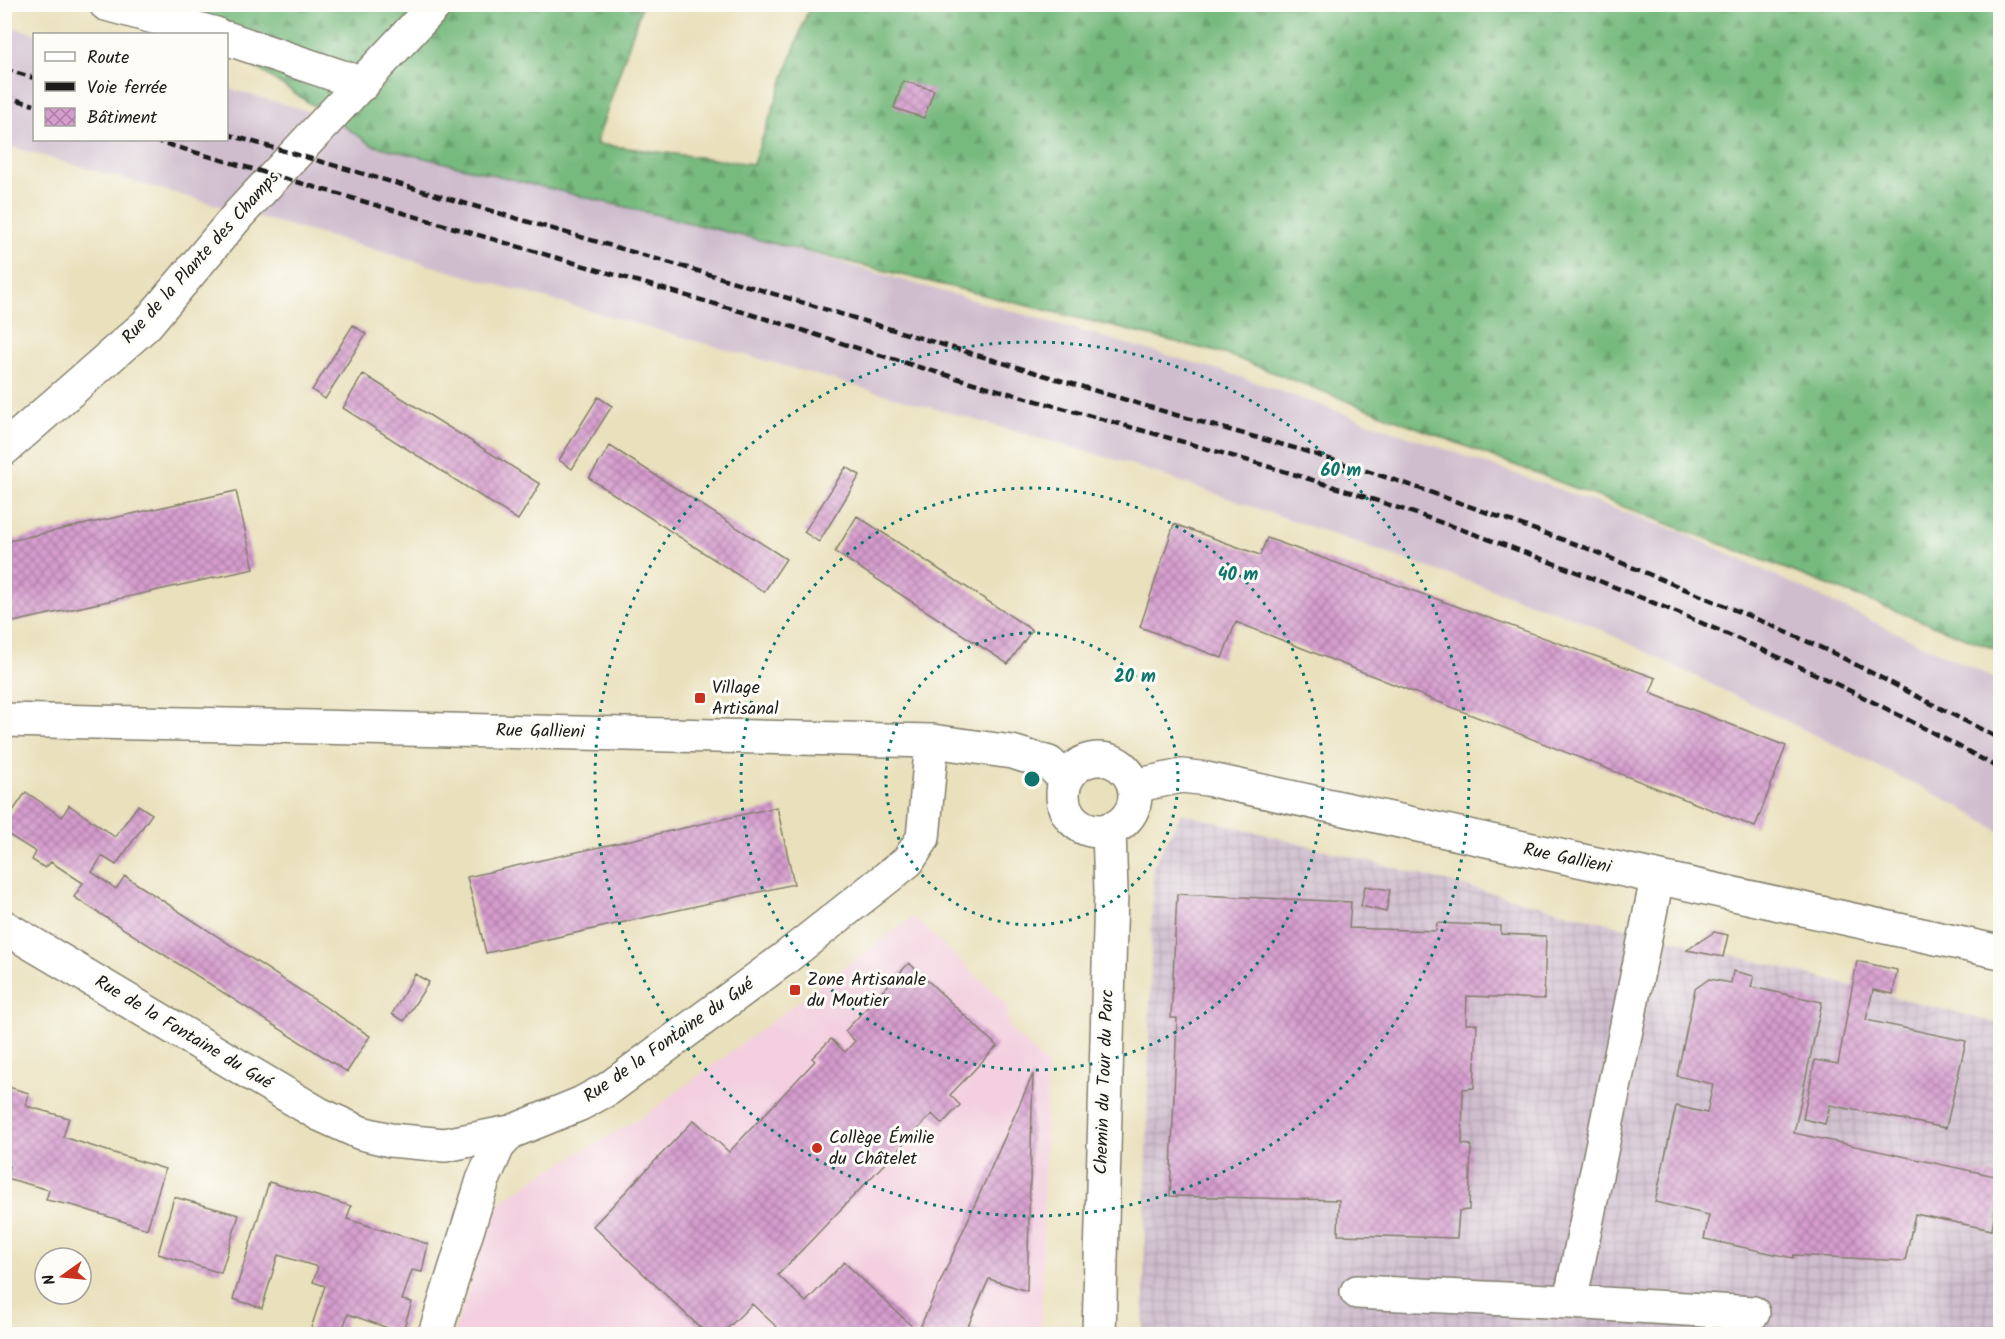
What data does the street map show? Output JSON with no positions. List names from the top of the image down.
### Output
{
  "streets": {
    "street": [
      "Rue de la Plante des Champs",
      "Rue Gallieni",
      "Rue de la Fontaine du Gué",
      "Chemin du Tour du Parc"
    ]
  },
  "crossings": [
    ["Rue Gallieni", "Rue de la Fontaine du Gué"],
    ["Rue Gallieni", "Chemin du Tour du Parc"]
  ],
  "places": {
    "transit": ["Village Artisanal", "Zone Artisanale du Moutier"],
    "other": ["Collège Émilie du Châtelet"]
  },
  "legend": ["Route", "Voie ferrée", "Bâtiment"],
  "north": "left",
  "rings": ["60 m", "40 m", "20 m"]
}
